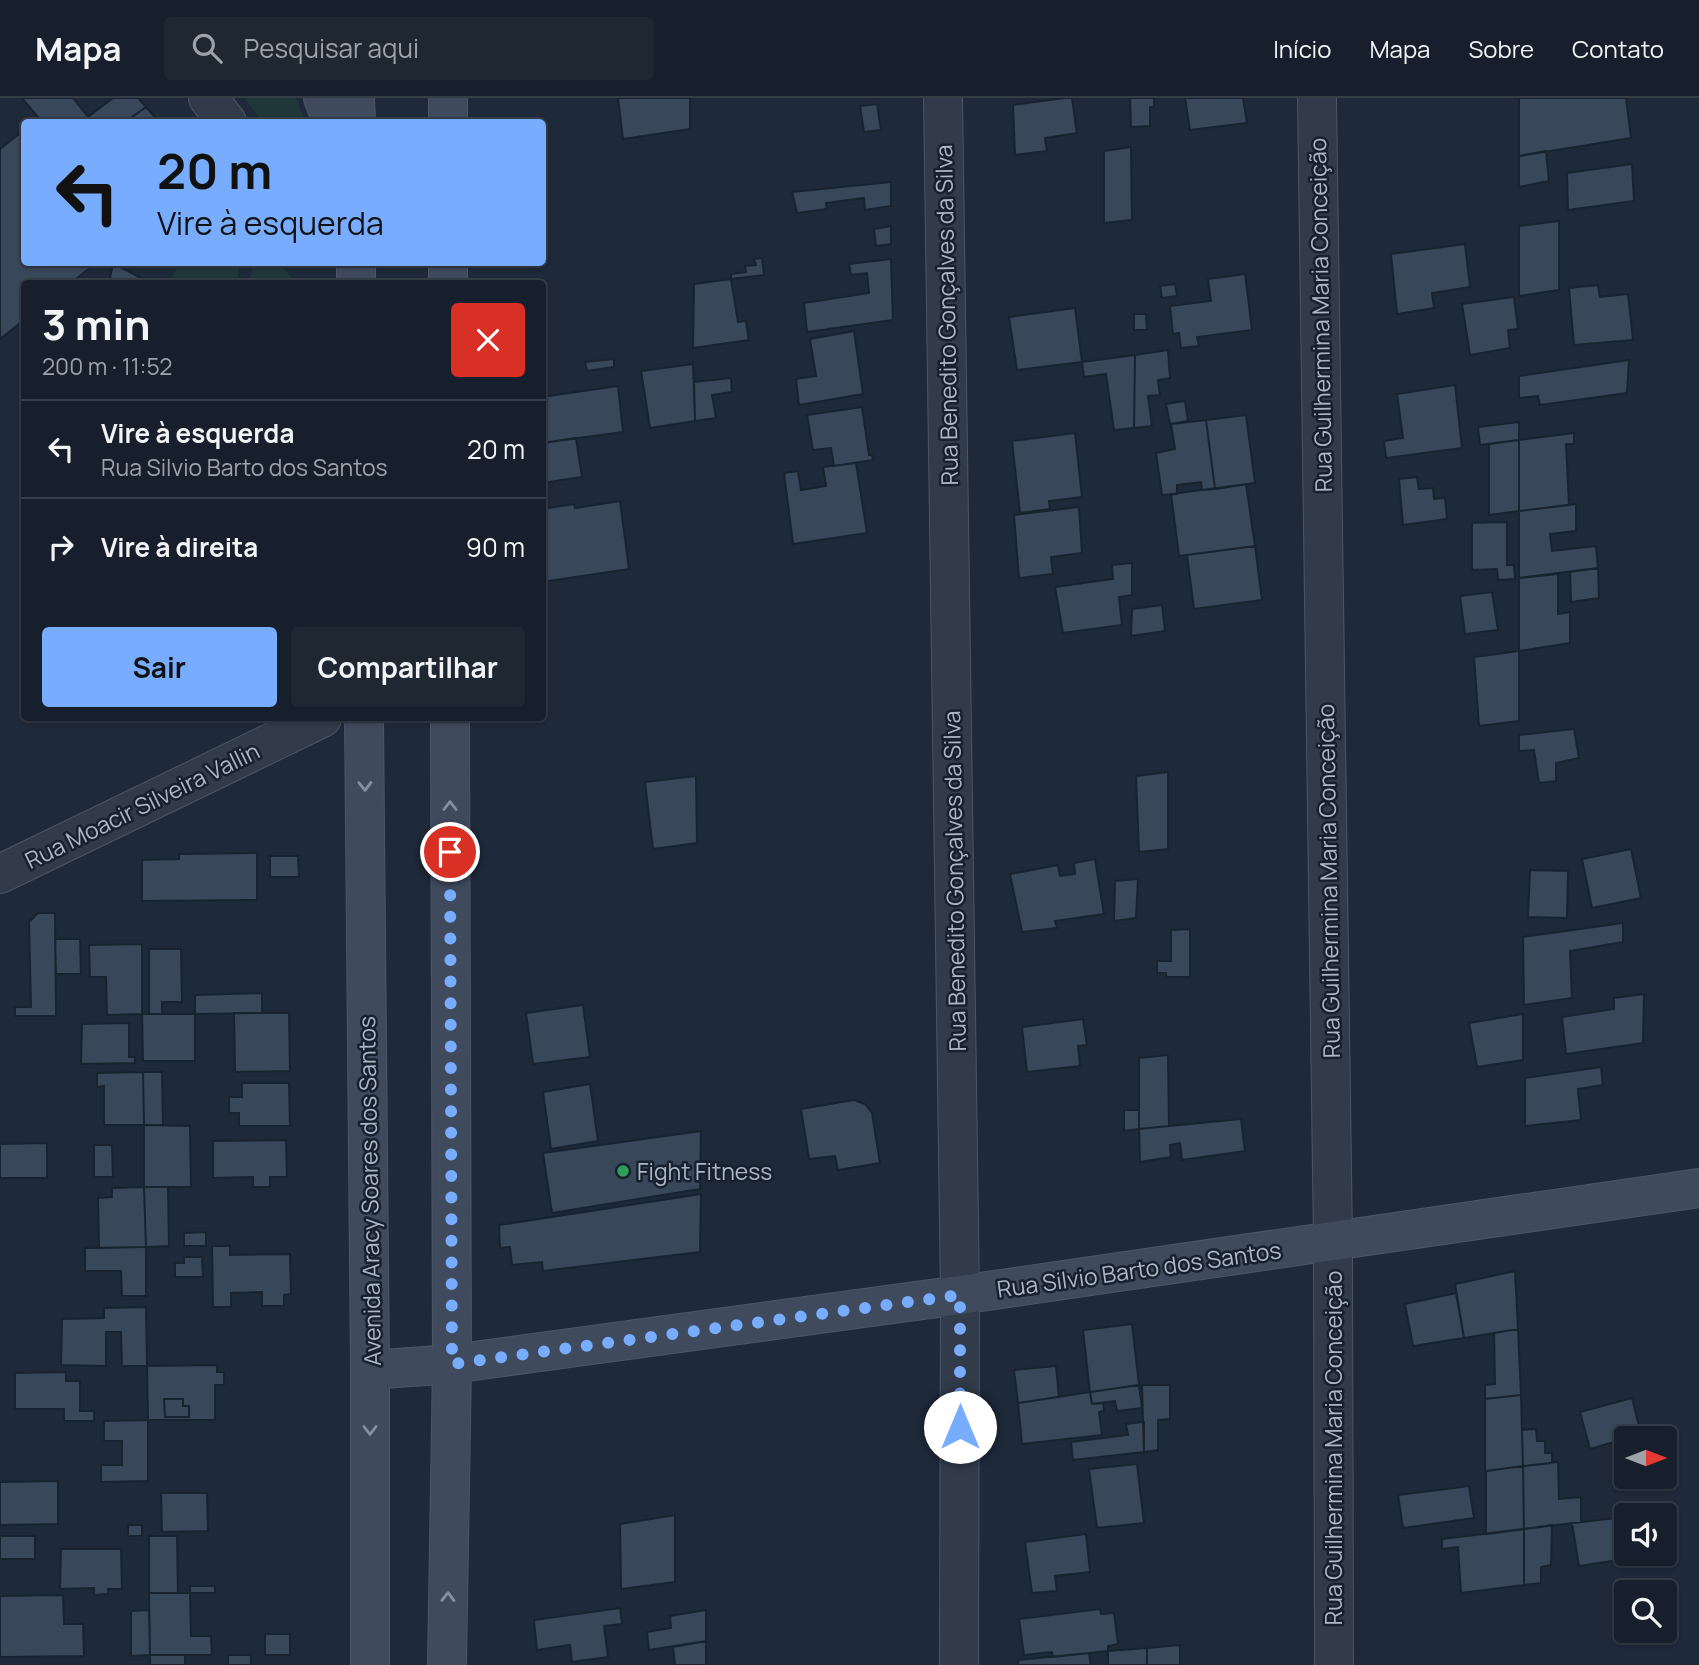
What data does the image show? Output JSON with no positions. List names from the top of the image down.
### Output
{
  "streets": {
    "main road": ["Avenida Aracy Soares dos Santos", "Rua Silvio Barto dos Santos"],
    "street": ["Rua Benedito Gonçalves da Silva", "Rua Guilhermina Maria Conceição", "Rua Moacir Silveira Vallin"]
  },
  "crossings": [
    ["Rua Benedito Gonçalves da Silva", "Rua Silvio Barto dos Santos"],
    ["Rua Guilhermina Maria Conceição", "Rua Silvio Barto dos Santos"],
    ["Avenida Aracy Soares dos Santos", "Rua Silvio Barto dos Santos"]
  ],
  "places": ["Fight Fitness"],
  "north": "right",
  "page": {
    "header": "Mapa",
    "search": "Pesquisar aqui",
    "nav": [
      "Início",
      "Mapa",
      "Sobre",
      "Contato"
    ],
    "turn": ["20 m", "Vire à esquerda"],
    "heading": ["3 min", "200 m · 11:52"],
    "list": [
      {
        "name": "Vire à esquerda",
        "note": "Rua Silvio Barto dos Santos",
        "value": "20 m"
      },
      {
        "name": "Vire à direita",
        "value": "90 m"
      }
    ],
    "buttons": ["Sair", "Compartilhar"]
  }
}
